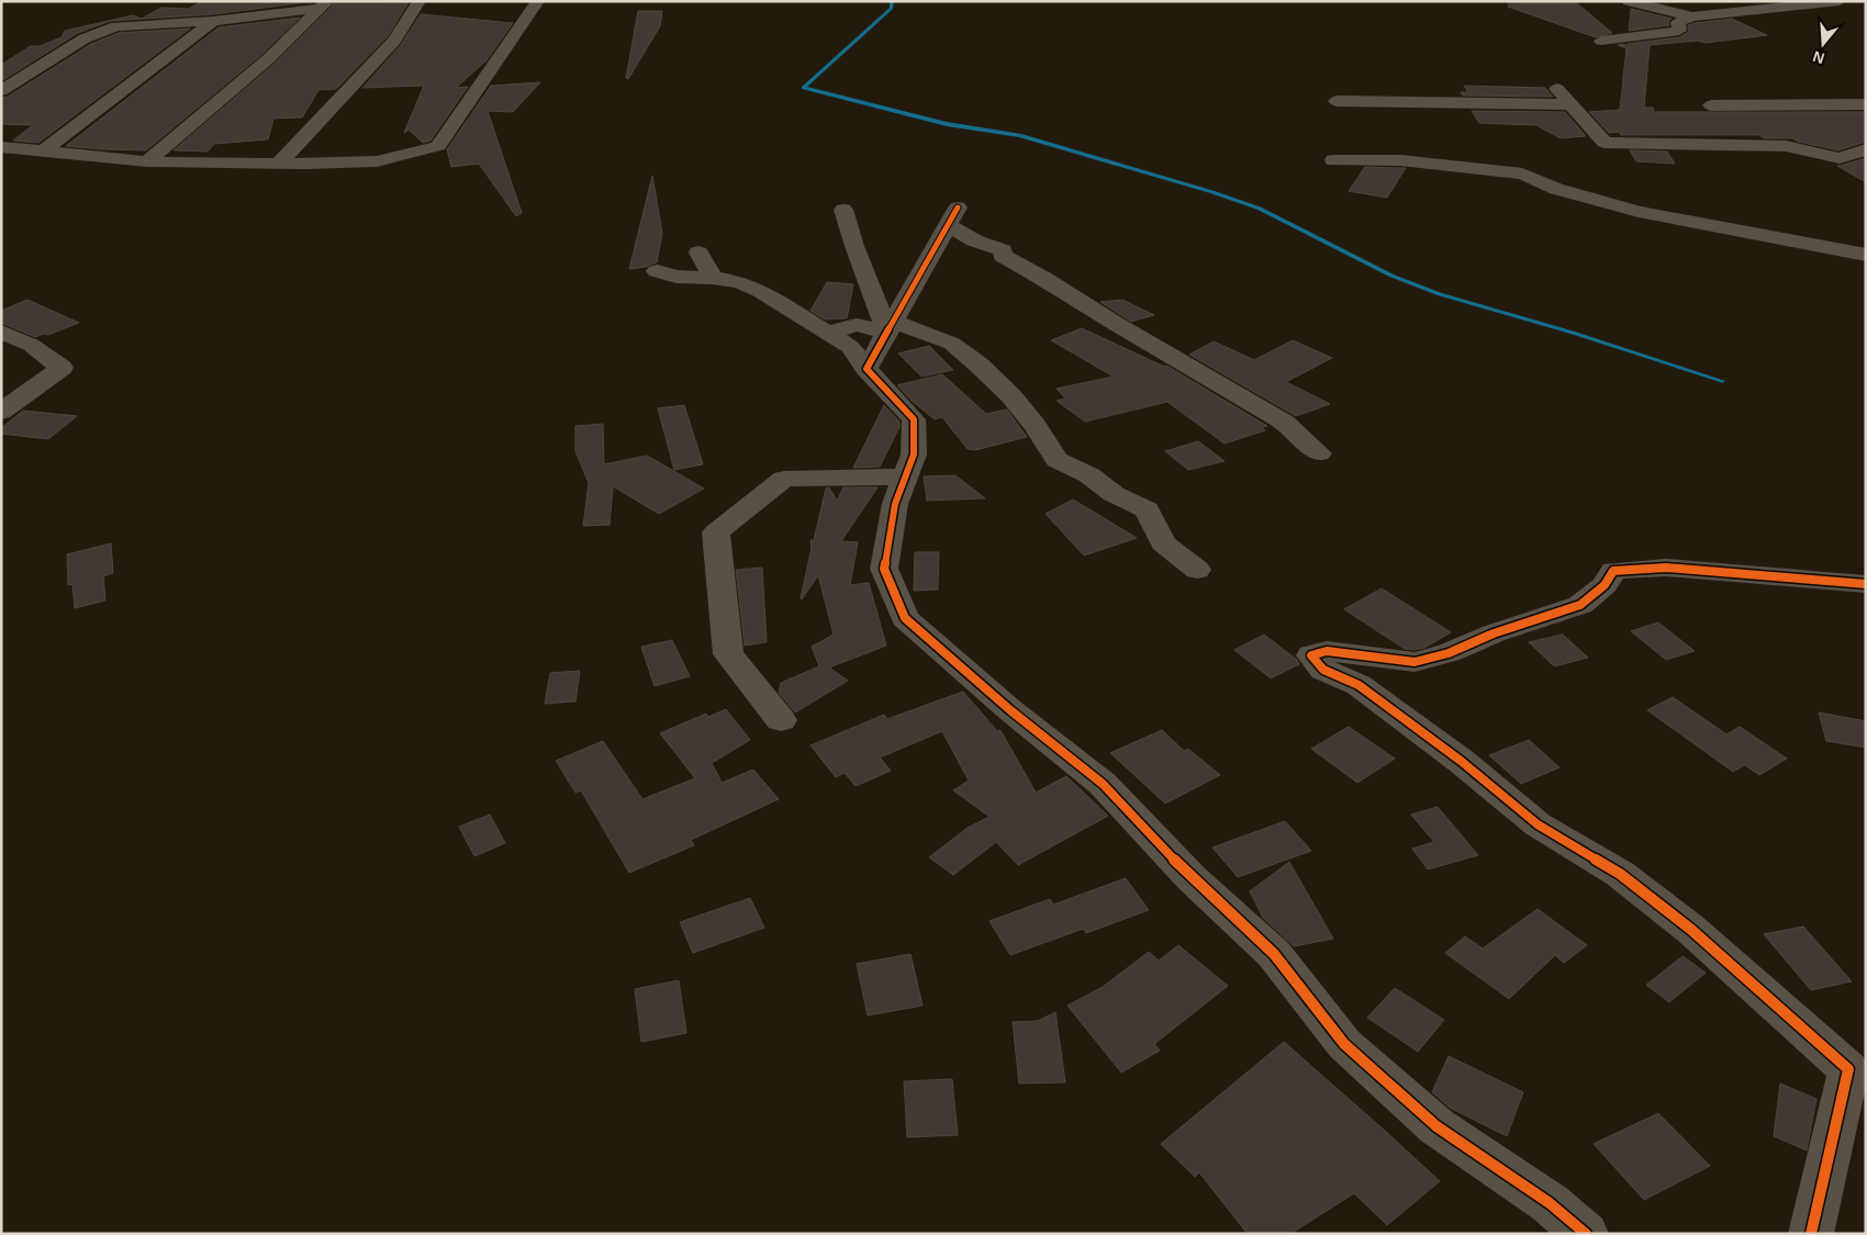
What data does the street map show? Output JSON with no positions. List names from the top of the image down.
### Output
{
  "north": "bottom"
}
